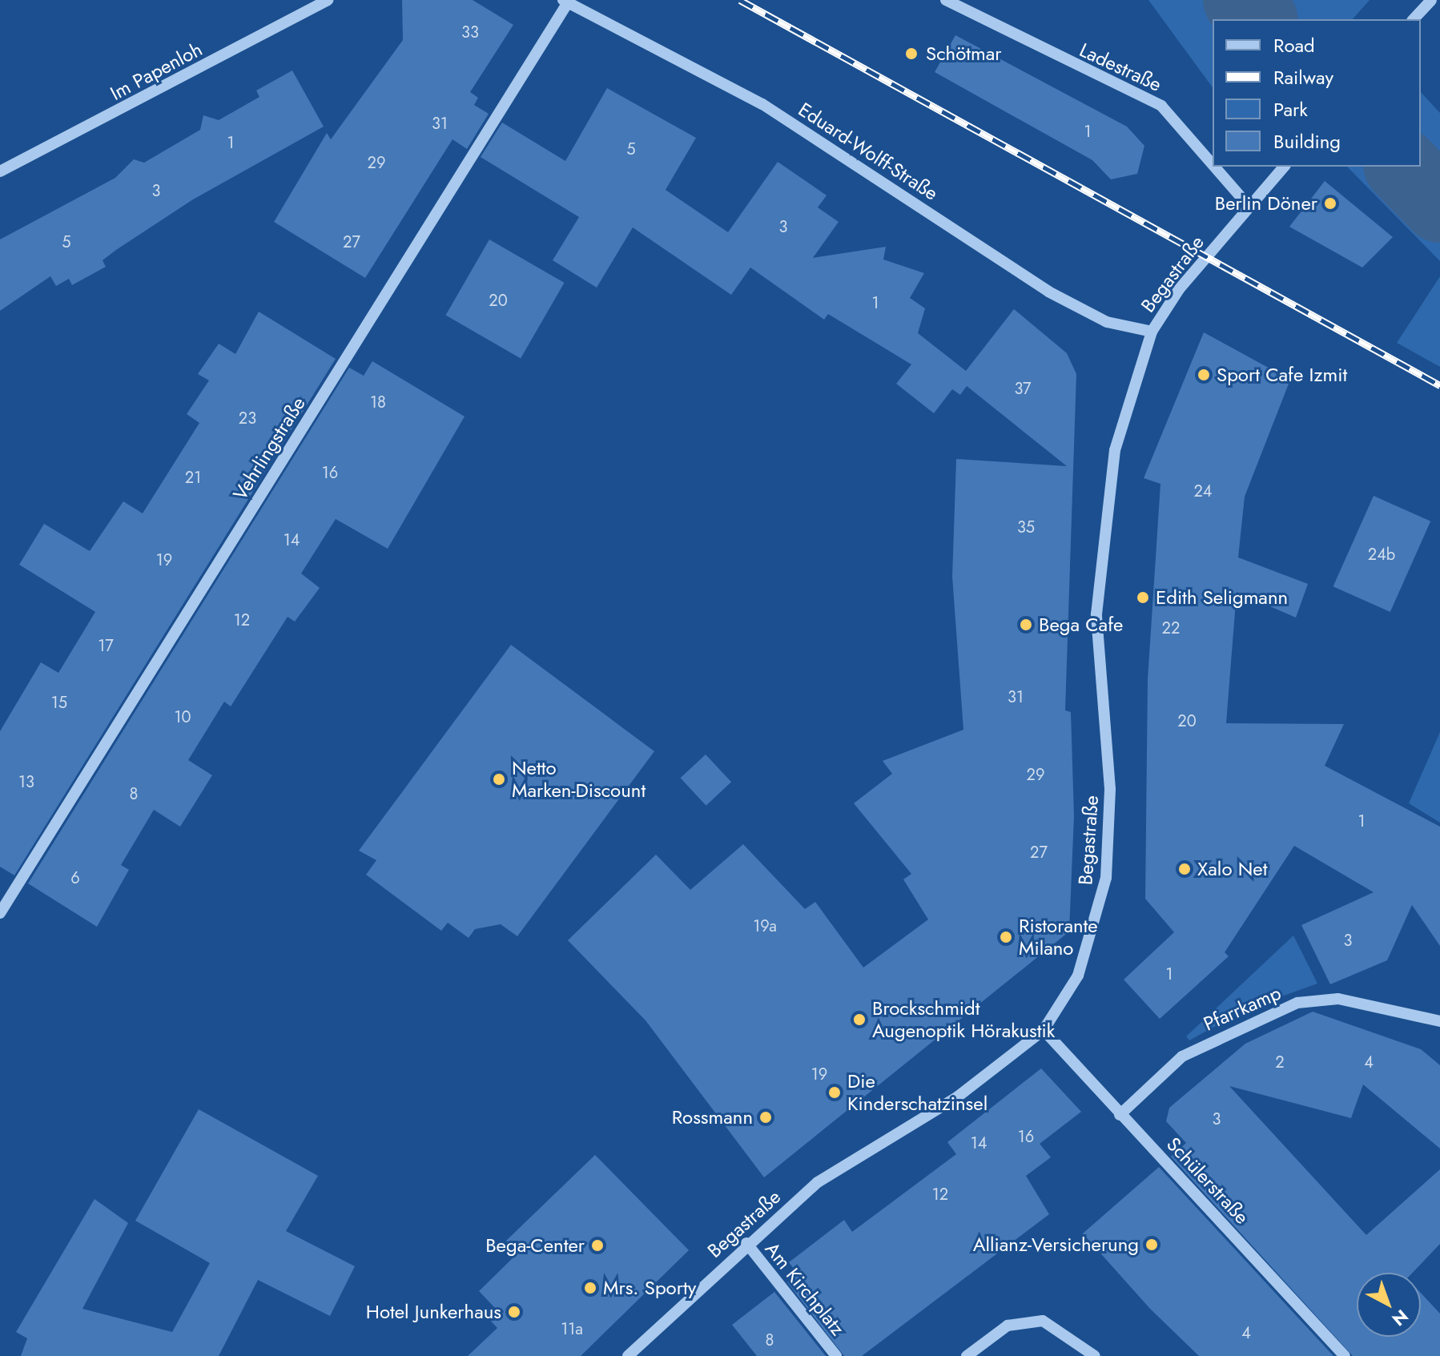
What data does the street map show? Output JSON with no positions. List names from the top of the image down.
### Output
{
  "streets": {
    "street": [
      "Ladestraße",
      "Im Papenloh",
      "Eduard-Wolff-Straße",
      "Begastraße",
      "Vehrlingstraße",
      "Pfarrkamp",
      "Schülerstraße",
      "Am Kirchplatz"
    ]
  },
  "crossings": [
    ["Ladestraße", "Begastraße"],
    ["Eduard-Wolff-Straße", "Begastraße"],
    ["Eduard-Wolff-Straße", "Vehrlingstraße"],
    ["Begastraße", "Schülerstraße"],
    ["Begastraße", "Am Kirchplatz"],
    ["Pfarrkamp", "Schülerstraße"]
  ],
  "places": [
    "Schötmar",
    "Berlin Döner",
    "Sport Cafe Izmit",
    "Edith Seligmann",
    "Bega Cafe",
    "Netto Marken-Discount",
    "Xalo Net",
    "Ristorante Milano",
    "Brockschmidt Augenoptik Hörakustik",
    "Die Kinderschatzinsel",
    "Rossmann",
    "Allianz-Versicherung",
    "Bega-Center",
    "Mrs. Sporty",
    "Hotel Junkerhaus"
  ],
  "house_numbers": [
    "33",
    "31",
    "1",
    "1",
    "5",
    "29",
    "3",
    "3",
    "5",
    "27",
    "20",
    "1",
    "37",
    "18",
    "23",
    "16",
    "21",
    "24",
    "35",
    "14",
    "24b",
    "19",
    "12",
    "22",
    "17",
    "31",
    "15",
    "10",
    "20",
    "29",
    "13",
    "8",
    "1",
    "27",
    "6",
    "19a",
    "3",
    "1",
    "2",
    "4",
    "19",
    "3",
    "16",
    "14",
    "12",
    "11a",
    "4",
    "8"
  ],
  "legend": [
    "Road",
    "Railway",
    "Park",
    "Building"
  ],
  "north": "bottom right"
}
